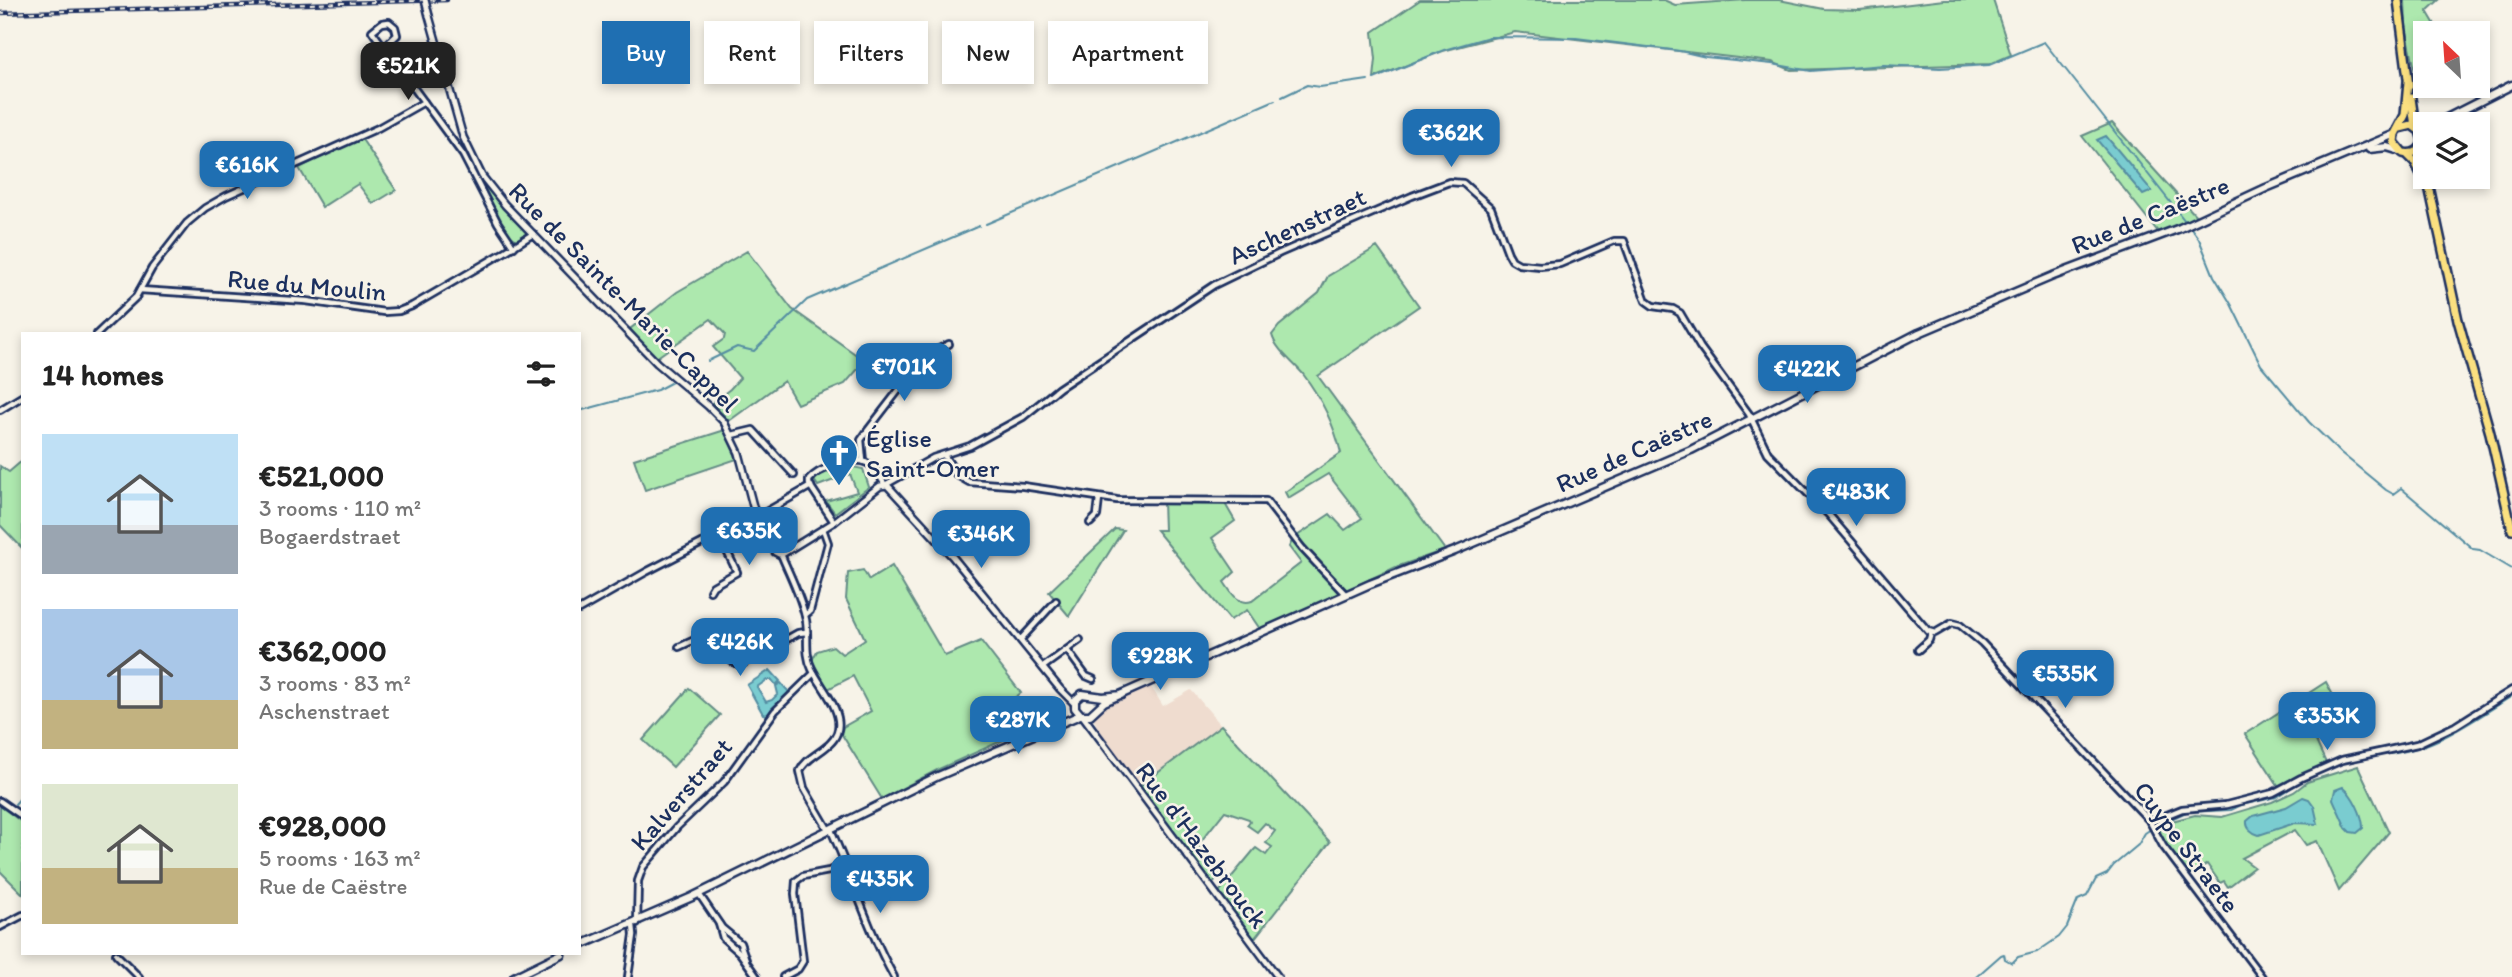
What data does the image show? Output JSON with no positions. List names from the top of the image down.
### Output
{
  "streets": {
    "main road": ["Rue de Caëstre"],
    "street": [
      "Aschenstraet",
      "Rue du Moulin",
      "Rue de Sainte-Marie-Cappel",
      "Kalverstraet",
      "Rue d'Hazebrouck",
      "Cuype Straete"
    ]
  },
  "crossings": [
    ["Rue de Caëstre", "Aschenstraet"],
    ["Rue de Caëstre", "Rue d'Hazebrouck"],
    ["Rue du Moulin", "Rue de Sainte-Marie-Cappel"]
  ],
  "places": {
    "church": ["Église Saint-Omer"]
  },
  "north": "top left",
  "page": {
    "chip": [
      "Buy",
      "Rent",
      "Filters",
      "New",
      "Apartment"
    ],
    "price": [
      "€521K",
      "€362K",
      "€616K",
      "€701K",
      "€422K",
      "€483K",
      "€635K",
      "€346K",
      "€426K",
      "€928K",
      "€535K",
      "€353K",
      "€287K",
      "€435K"
    ],
    "heading": "14 homes",
    "list": [
      {
        "name": "€521,000",
        "note": "3 rooms · 110 m² · Bogaerdstraet"
      },
      {
        "name": "€362,000",
        "note": "3 rooms · 83 m² · Aschenstraet"
      },
      {
        "name": "€928,000",
        "note": "5 rooms · 163 m² · Rue de Caëstre"
      }
    ]
  }
}
